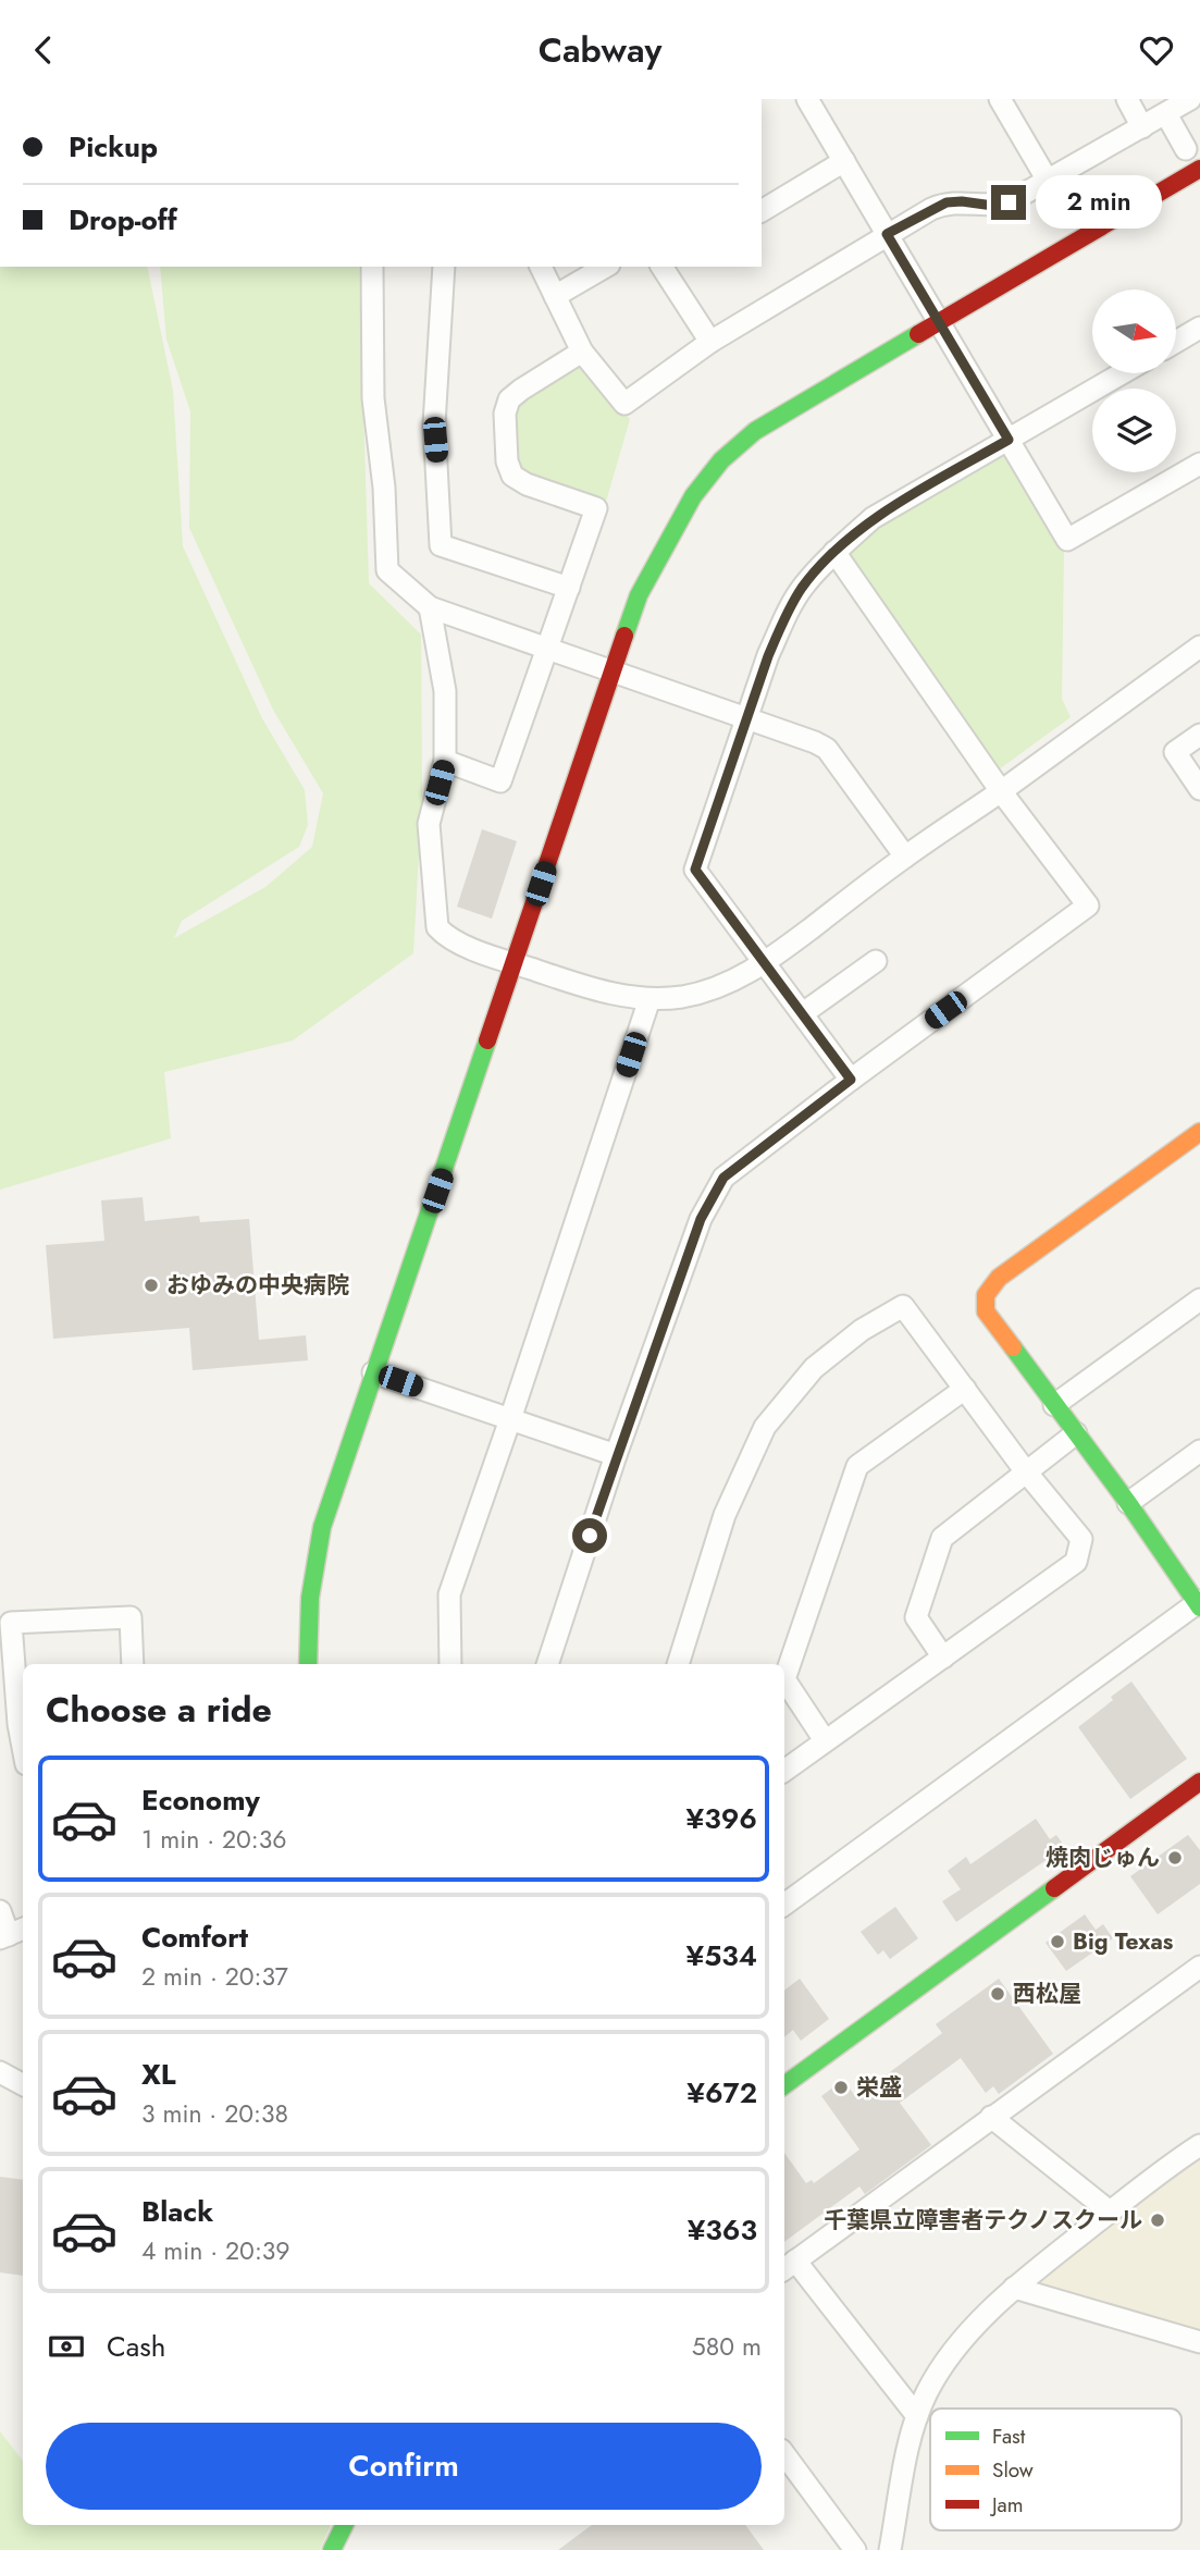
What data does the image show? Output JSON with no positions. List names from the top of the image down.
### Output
{
  "places": [
    "おゆみの中央病院",
    "焼肉じゅん",
    "Big Texas",
    "西松屋",
    "栄盛",
    "千葉県立障害者テクノスクール"
  ],
  "legend": ["Fast", "Slow", "Jam"],
  "north": "right",
  "page": {
    "header": "Cabway",
    "banner": ["Pickup", "Drop-off"],
    "bubble": "2 min",
    "heading": "Choose a ride",
    "list": [
      {
        "name": "Economy",
        "note": "1 min · 20:36",
        "value": "¥396"
      },
      {
        "name": "Comfort",
        "note": "2 min · 20:37",
        "value": "¥534"
      },
      {
        "name": "XL",
        "note": "3 min · 20:38",
        "value": "¥672"
      },
      {
        "name": "Black",
        "note": "4 min · 20:39",
        "value": "¥363"
      }
    ],
    "pay": ["Cash", "580 m"],
    "buttons": "Confirm"
  }
}
